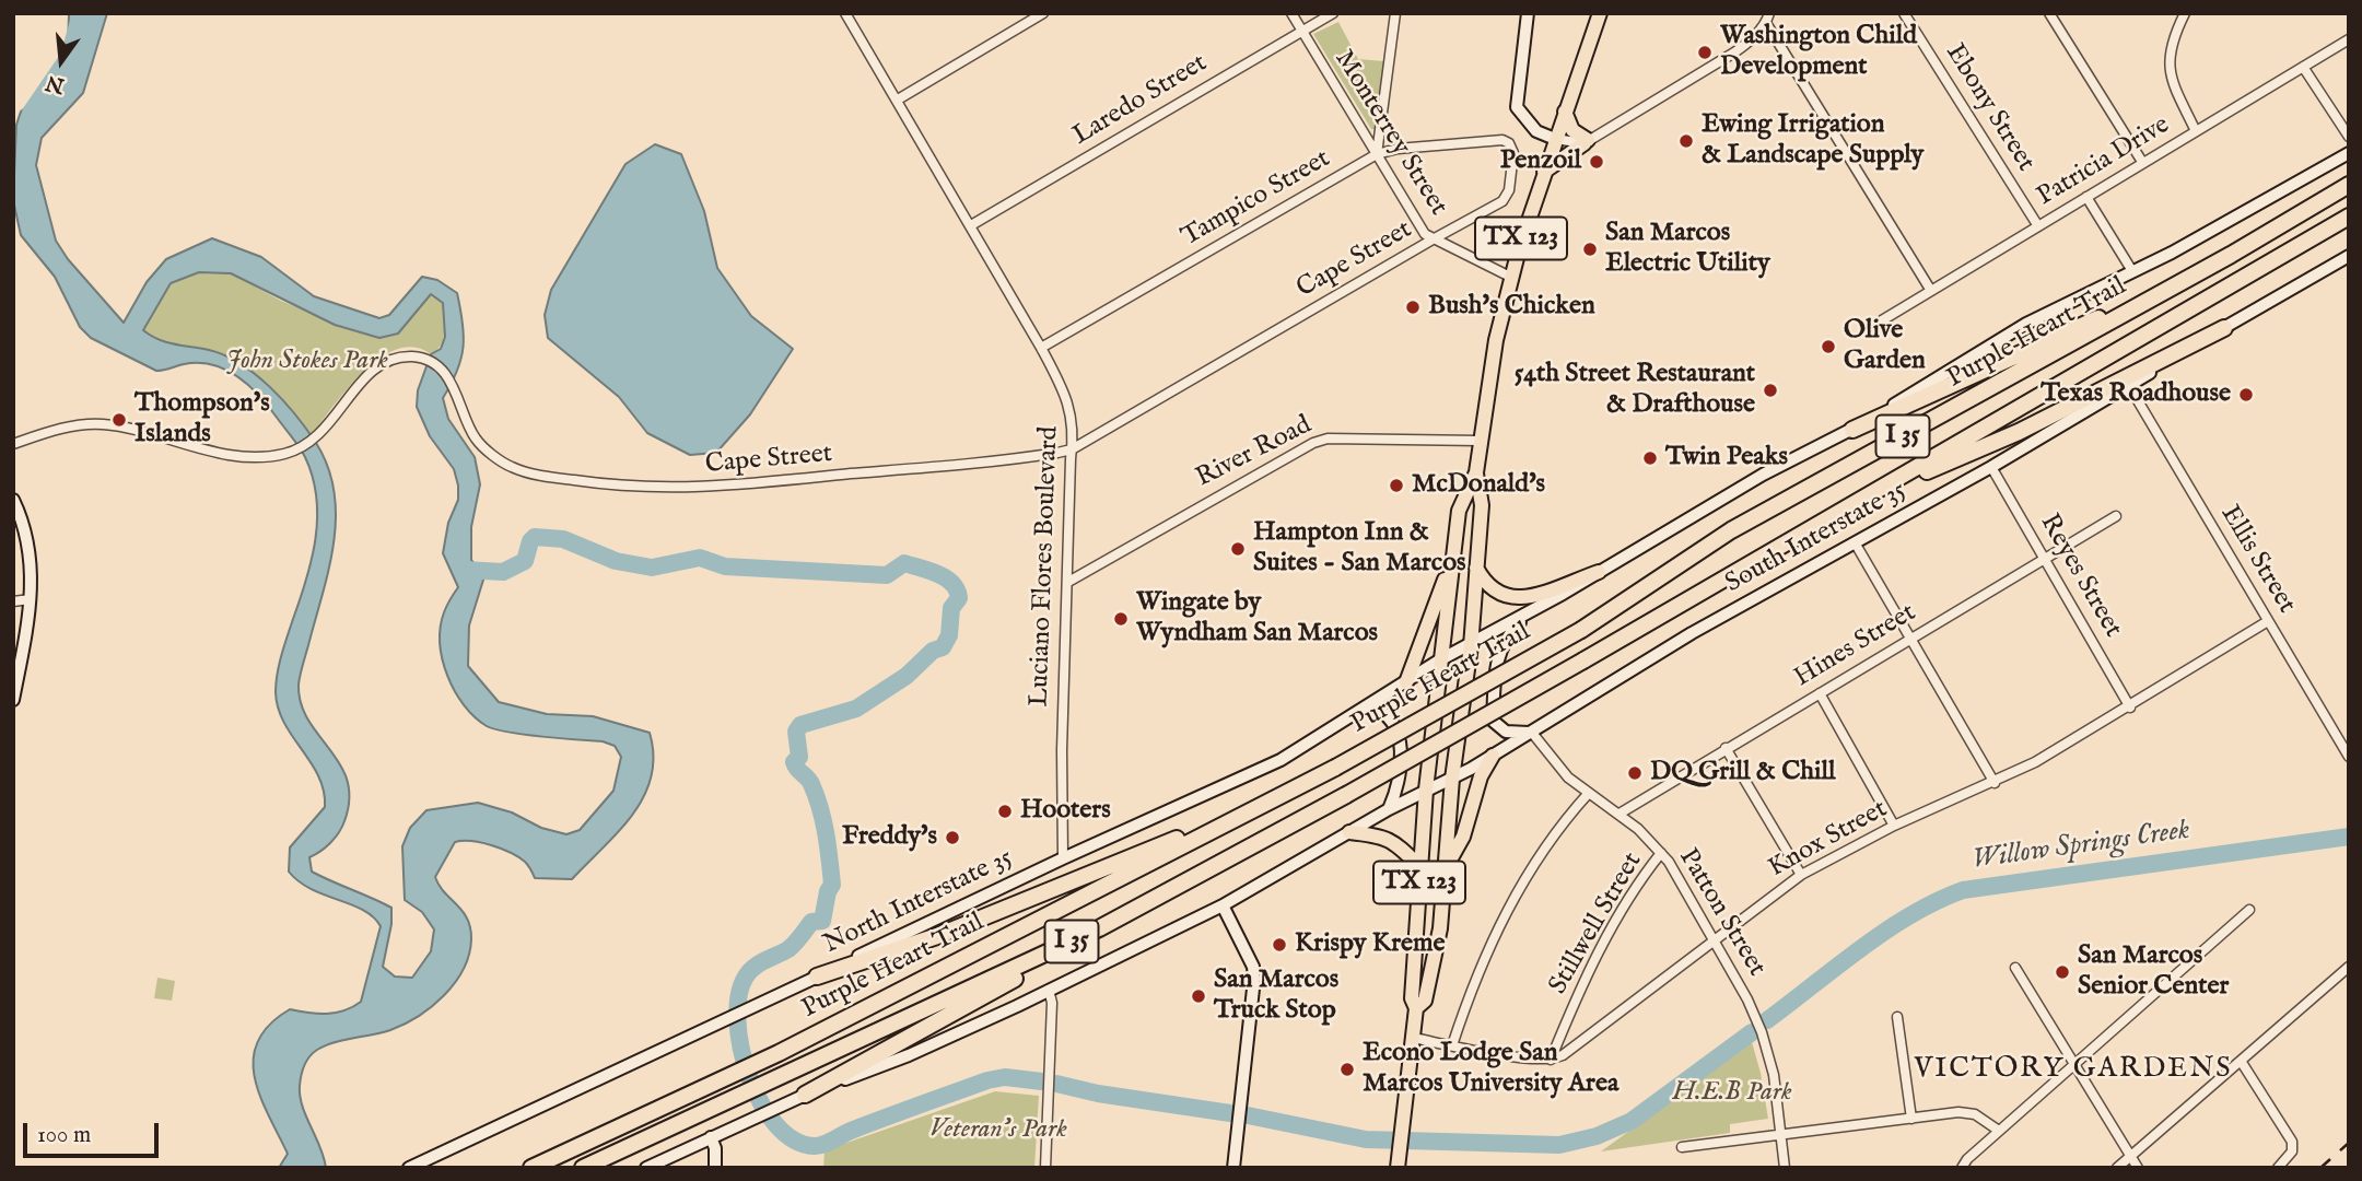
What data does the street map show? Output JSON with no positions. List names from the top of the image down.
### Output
{
  "streets": {
    "highway": ["Purple Heart Trail", "I 35"],
    "main road": ["TX 123", "South Interstate 35", "North Interstate 35"],
    "street": [
      "Laredo Street",
      "Ebony Street",
      "Monterrey Street",
      "Patricia Drive",
      "Tampico Street",
      "Cape Street",
      "River Road",
      "Ellis Street",
      "Luciano Flores Boulevard",
      "Reyes Street",
      "Hines Street",
      "Knox Street",
      "Patton Street",
      "Stillwell Street"
    ]
  },
  "crossings": [
    ["Laredo Street", "Monterrey Street"],
    ["Laredo Street", "Luciano Flores Boulevard"],
    ["Ebony Street", "Patricia Drive"],
    ["Monterrey Street", "Tampico Street"],
    ["Monterrey Street", "TX 123"],
    ["Monterrey Street", "Cape Street"],
    ["Tampico Street", "Cape Street"],
    ["Tampico Street", "Luciano Flores Boulevard"],
    ["TX 123", "River Road"],
    ["TX 123", "South Interstate 35"],
    ["TX 123", "North Interstate 35"],
    ["Cape Street", "Luciano Flores Boulevard"],
    ["River Road", "Luciano Flores Boulevard"],
    ["South Interstate 35", "Ellis Street"],
    ["South Interstate 35", "Reyes Street"],
    ["South Interstate 35", "Patton Street"],
    ["Ellis Street", "Knox Street"],
    ["Luciano Flores Boulevard", "North Interstate 35"],
    ["Reyes Street", "Hines Street"],
    ["Reyes Street", "Knox Street"],
    ["Hines Street", "Patton Street"],
    ["Knox Street", "Patton Street"],
    ["Knox Street", "Stillwell Street"],
    ["Patton Street", "Stillwell Street"]
  ],
  "districts": ["VICTORY GARDENS"],
  "water": ["Willow Springs Creek"],
  "parks": ["John Stokes Park", "H.E.B Park", "Veteran's Park"],
  "places": [
    "Washington Child Development",
    "Ewing Irrigation & Landscape Supply",
    "Penzoil",
    "San Marcos Electric Utility",
    "Bush's Chicken",
    "Olive Garden",
    "54th Street Restaurant & Drafthouse",
    "Texas Roadhouse",
    "Thompson's Islands",
    "Twin Peaks",
    "McDonald's",
    "Hampton Inn & Suites - San Marcos",
    "Wingate by Wyndham San Marcos",
    "DQ Grill & Chill",
    "Hooters",
    "Freddy's",
    "Krispy Kreme",
    "San Marcos Senior Center",
    "San Marcos Truck Stop",
    "Econo Lodge San Marcos University Area"
  ],
  "scale_bar": "100 m",
  "north": "bottom"
}
